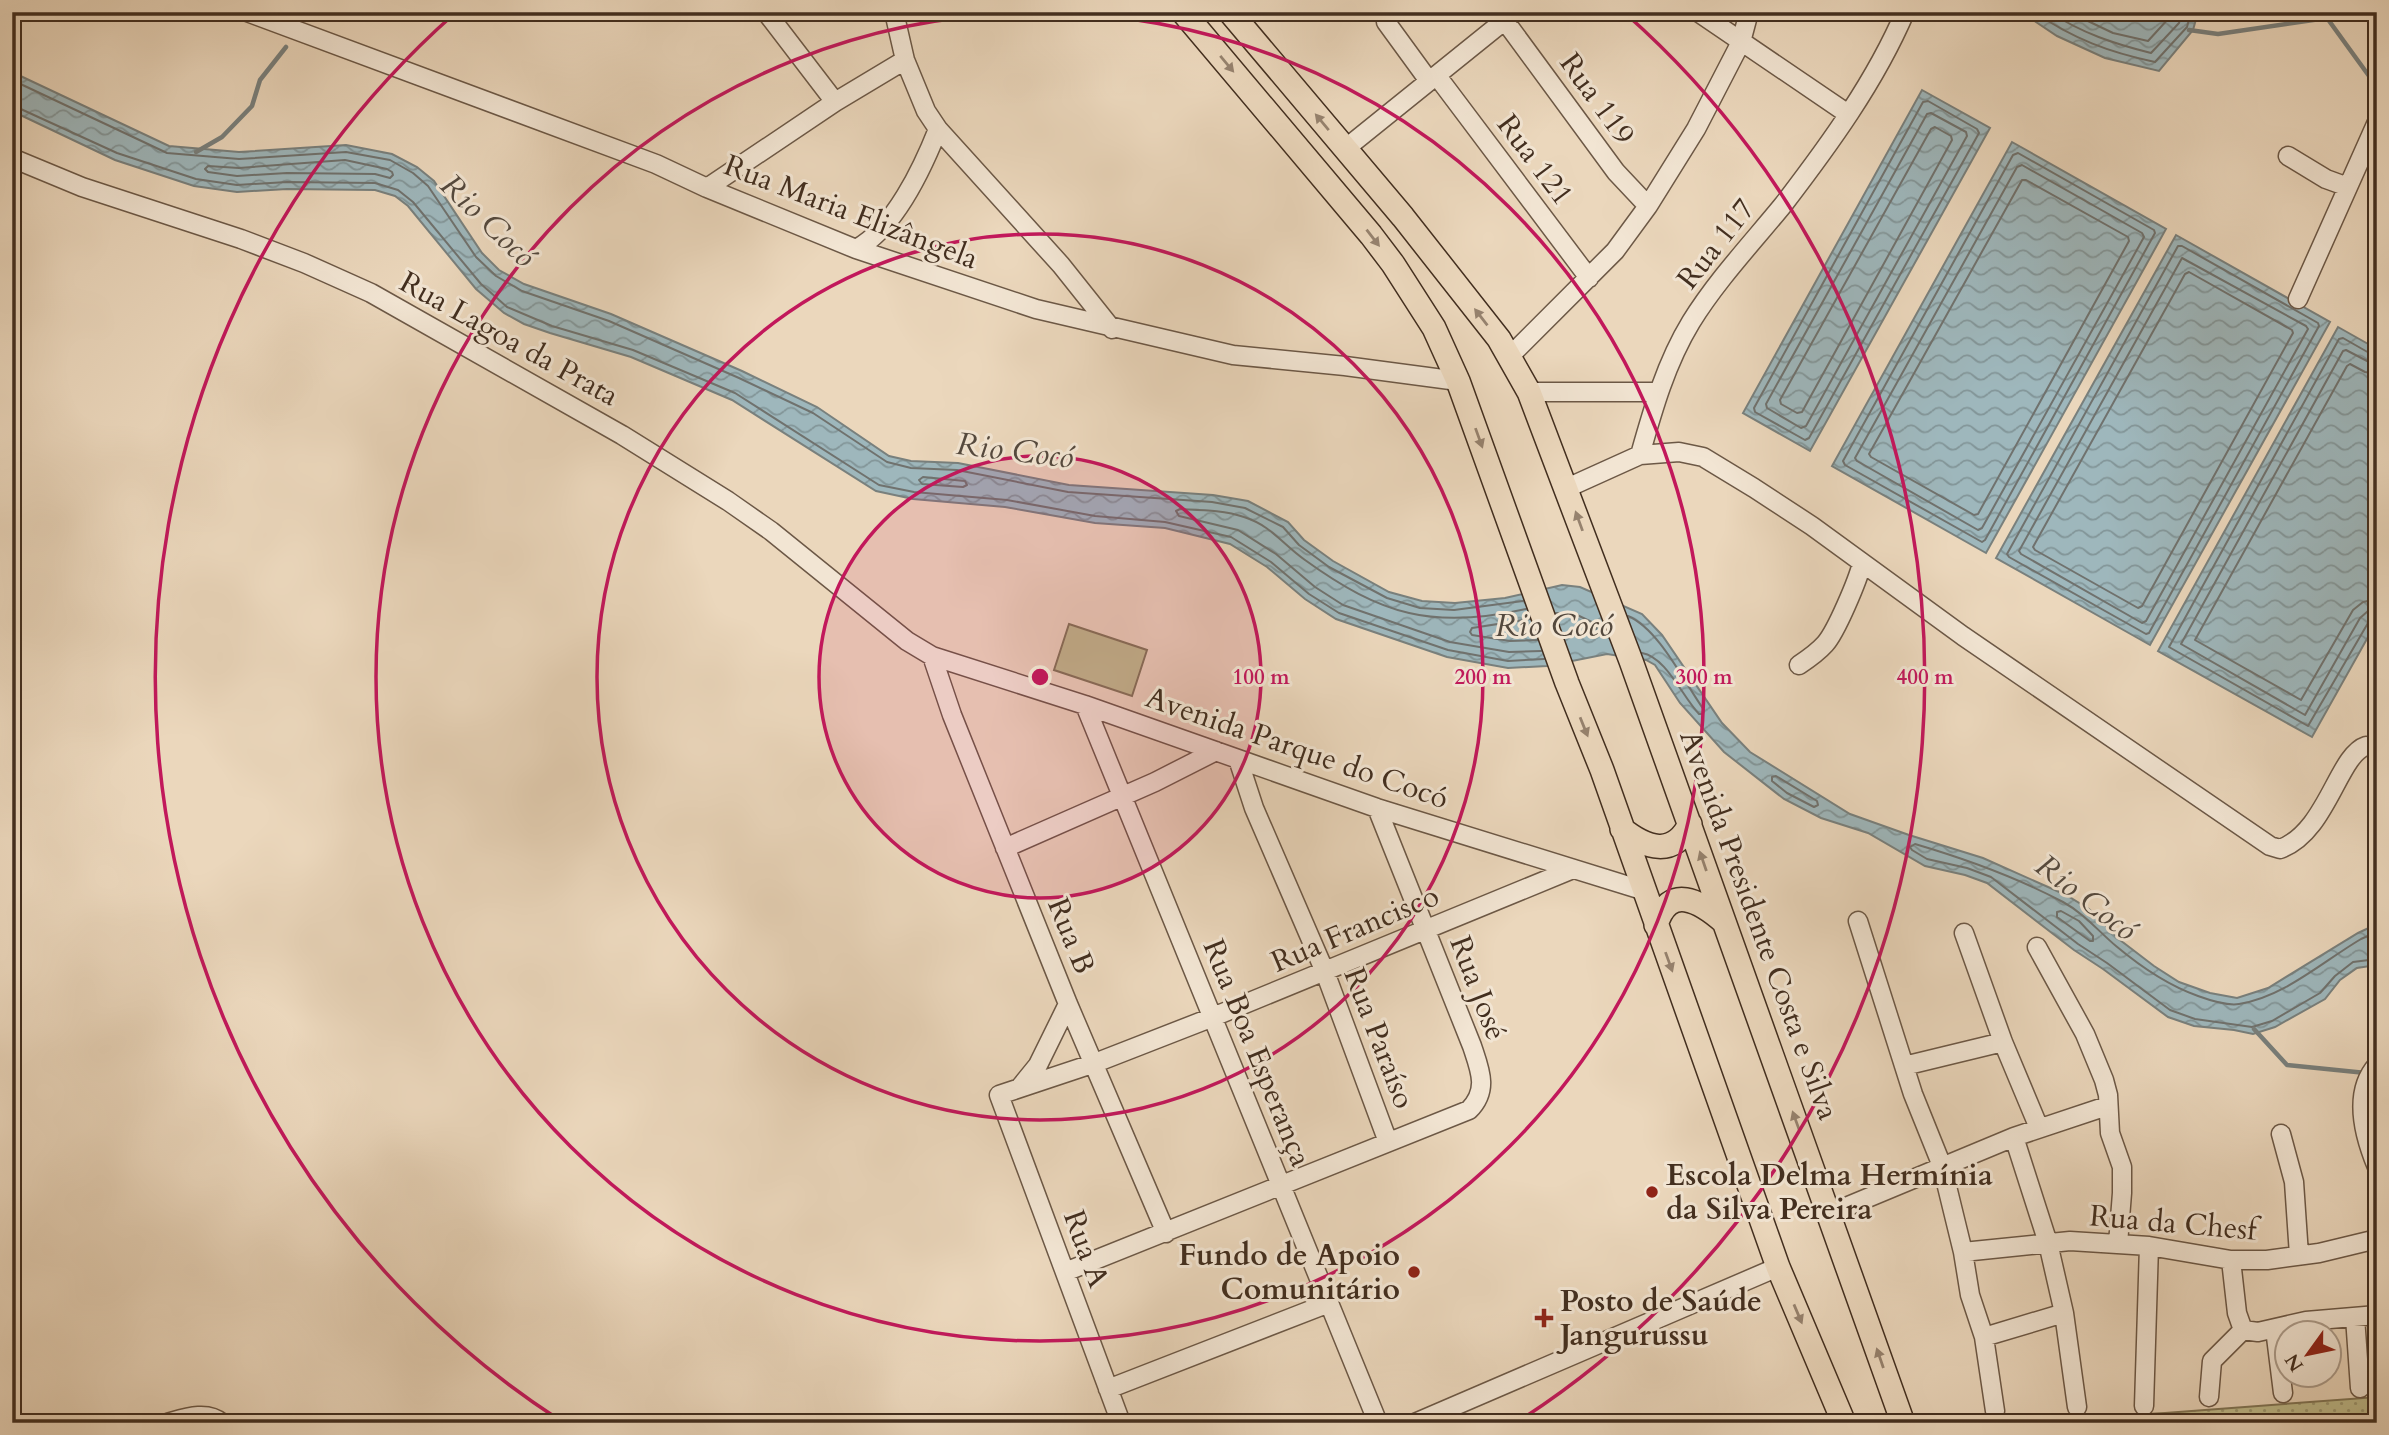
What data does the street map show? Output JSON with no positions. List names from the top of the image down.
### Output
{
  "streets": {
    "main road": ["Avenida Presidente Costa e Silva"],
    "street": [
      "Rua 119",
      "Rua 121",
      "Rua Maria Elizângela",
      "Rua 117",
      "Rua Lagoa da Prata",
      "Avenida Parque do Cocó",
      "Rua Francisco",
      "Rua B",
      "Rua José",
      "Rua Paraíso",
      "Rua Boa Esperança",
      "Rua da Chesf",
      "Rua A"
    ]
  },
  "crossings": [
    ["Rua Lagoa da Prata", "Avenida Parque do Cocó"],
    ["Rua Lagoa da Prata", "Rua B"],
    ["Avenida Parque do Cocó", "Rua Francisco"],
    ["Avenida Parque do Cocó", "Rua B"],
    ["Avenida Parque do Cocó", "Rua José"],
    ["Avenida Parque do Cocó", "Rua Paraíso"],
    ["Avenida Parque do Cocó", "Rua Boa Esperança"],
    ["Rua Francisco", "Rua B"],
    ["Rua Francisco", "Rua José"],
    ["Rua Francisco", "Rua Paraíso"],
    ["Rua Francisco", "Rua Boa Esperança"],
    ["Rua Francisco", "Rua A"],
    ["Rua José", "Rua Paraíso"]
  ],
  "water": ["Rio Cocó"],
  "places": {
    "other": ["Escola Delma Hermínia da Silva Pereira", "Fundo de Apoio Comunitário"],
    "health": ["Posto de Saúde Jangurussu"]
  },
  "north": "bottom left",
  "rings": [
    "100 m",
    "200 m",
    "300 m",
    "400 m"
  ]
}
